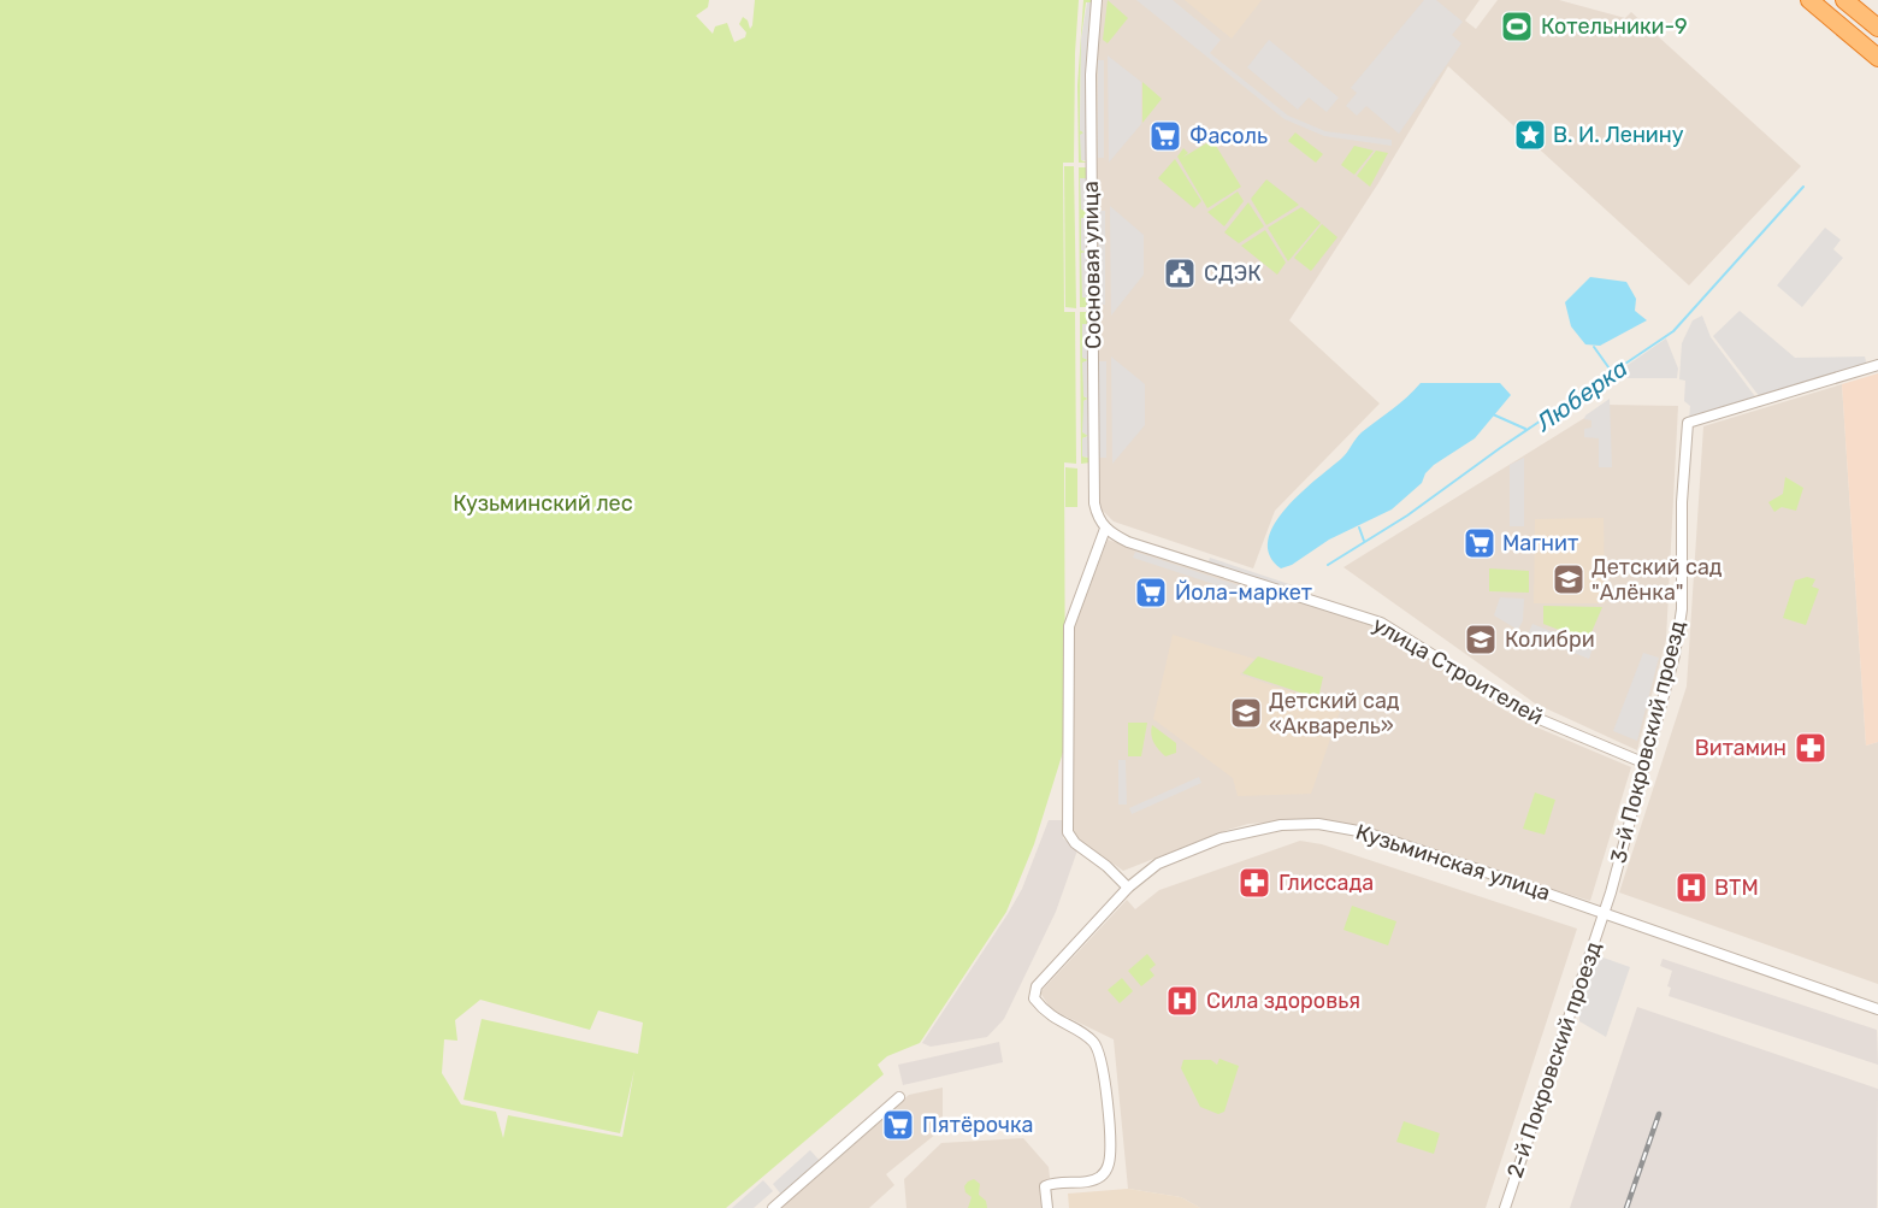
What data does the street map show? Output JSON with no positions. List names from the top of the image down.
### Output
{
  "streets": {
    "street": [
      "Сосновая улица",
      "улица Строителей",
      "3-й Покровский проезд",
      "Кузьминская улица",
      "2-й Покровский проезд"
    ]
  },
  "crossings": [
    ["Сосновая улица", "улица Строителей"],
    ["улица Строителей", "3-й Покровский проезд"],
    ["3-й Покровский проезд", "Кузьминская улица"],
    ["3-й Покровский проезд", "2-й Покровский проезд"],
    ["Кузьминская улица", "2-й Покровский проезд"]
  ],
  "water": ["Люберка"],
  "parks": ["Кузьминский лес"],
  "places": {
    "sports": ["Котельники-9"],
    "place": ["В. И. Ленину"],
    "supermarket": [
      "Фасоль",
      "Магнит",
      "Йола-маркет",
      "Пятёрочка"
    ],
    "public building": ["СДЭК"],
    "school or university": ["Детский сад \"Алёнка\"", "Колибри", "Детский сад «Акварель»"],
    "pharmacy": ["Витамин", "Глиссада"],
    "hospital": ["ВТМ", "Сила здоровья"]
  }
}
